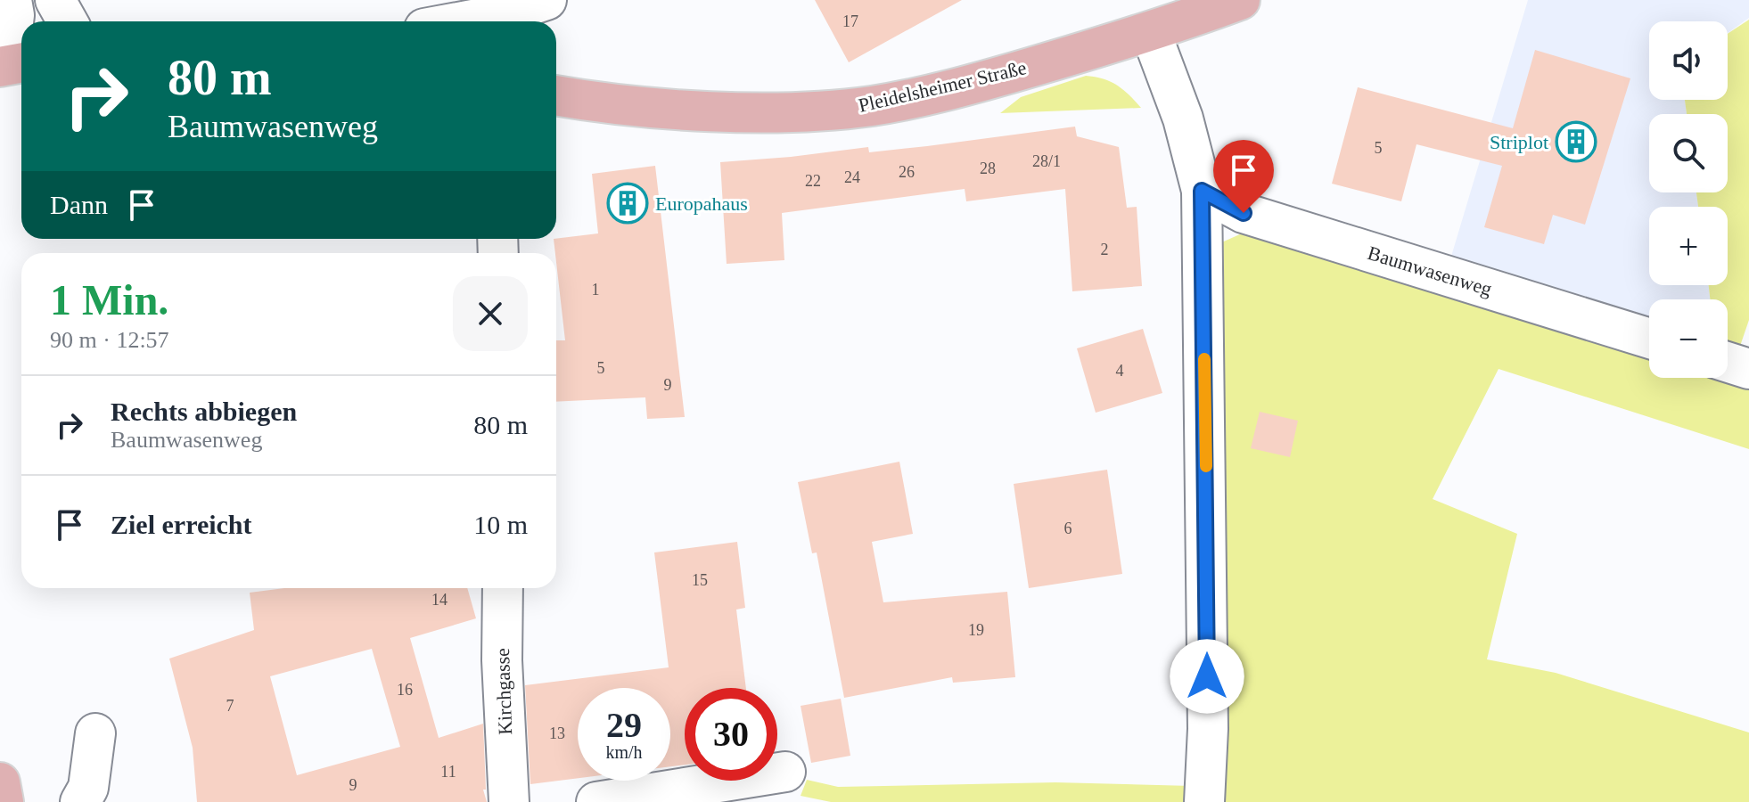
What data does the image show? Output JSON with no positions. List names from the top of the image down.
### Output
{
  "streets": {
    "main road": ["Pleidelsheimer Straße"],
    "street": ["Baumwasenweg", "Kirchgasse"]
  },
  "places": {
    "building": ["Striplot", "Europahaus"]
  },
  "house_numbers": [
    "17",
    "5",
    "28/1",
    "28",
    "26",
    "24",
    "22",
    "2",
    "1",
    "5",
    "4",
    "9",
    "6",
    "15",
    "14",
    "19",
    "16",
    "7",
    "13",
    "11",
    "9"
  ],
  "page": {
    "map_buttons": ["+", "−"],
    "turn": ["80 m", "Baumwasenweg"],
    "then": "Dann",
    "heading": ["1 Min.", "90 m · 12:57"],
    "list": [
      {
        "name": "Rechts abbiegen",
        "note": "Baumwasenweg",
        "value": "80 m"
      },
      {
        "name": "Ziel erreicht",
        "value": "10 m"
      }
    ],
    "speed": "29 km/h",
    "limit": "30"
  }
}
